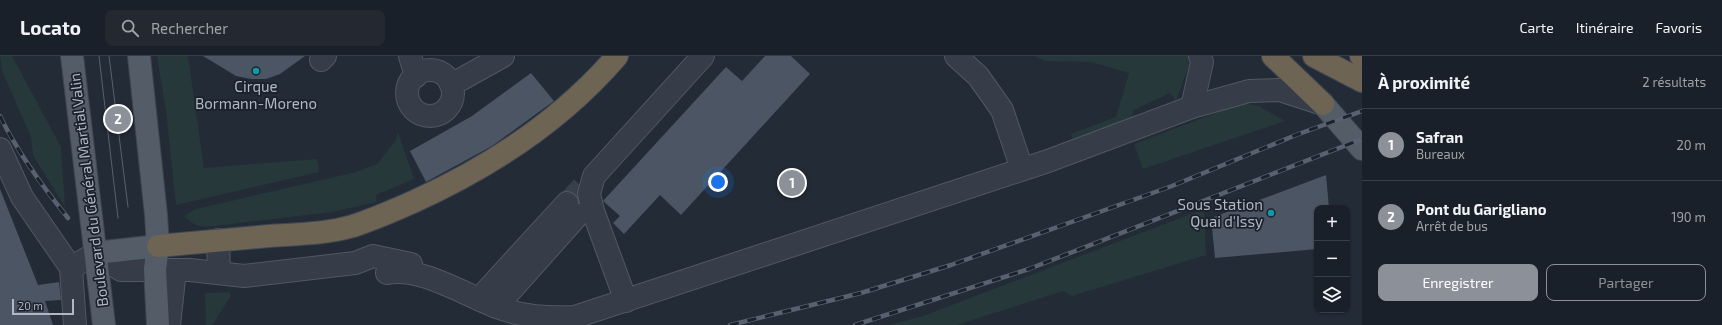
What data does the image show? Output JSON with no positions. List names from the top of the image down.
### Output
{
  "streets": {
    "main road": ["Boulevard du Général Martial Valin"]
  },
  "places": ["Cirque Bormann-Moreno", "Sous Station Quai d'Issy"],
  "scale_bar": "20 m",
  "page": {
    "header": "Locato",
    "search": "Rechercher",
    "nav": ["Carte", "Itinéraire", "Favoris"],
    "heading": ["À proximité", "2 résultats"],
    "pins": ["2", "1"],
    "list": [
      {
        "mark": "1",
        "name": "Safran",
        "note": "Bureaux",
        "value": "20 m"
      },
      {
        "mark": "2",
        "name": "Pont du Garigliano",
        "note": "Arrêt de bus",
        "value": "190 m"
      }
    ],
    "map_buttons": ["+", "−"],
    "buttons": ["Enregistrer", "Partager"],
    "scale": "20 m"
  }
}
